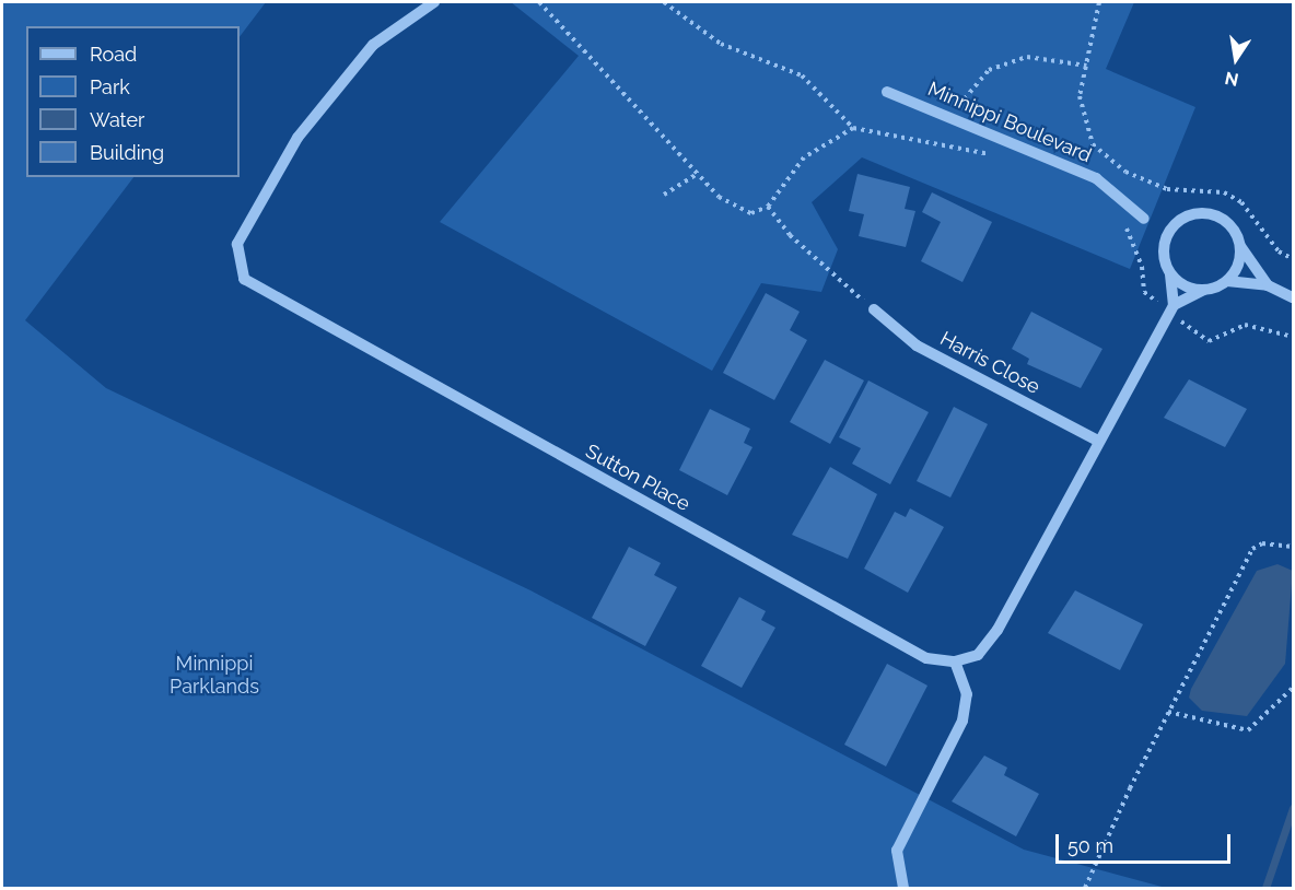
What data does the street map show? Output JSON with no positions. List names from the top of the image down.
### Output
{
  "streets": {
    "street": ["Minnippi Boulevard", "Harris Close", "Sutton Place"]
  },
  "parks": ["Minnippi Parklands"],
  "legend": [
    "Road",
    "Park",
    "Water",
    "Building"
  ],
  "scale_bar": "50 m",
  "north": "bottom"
}
